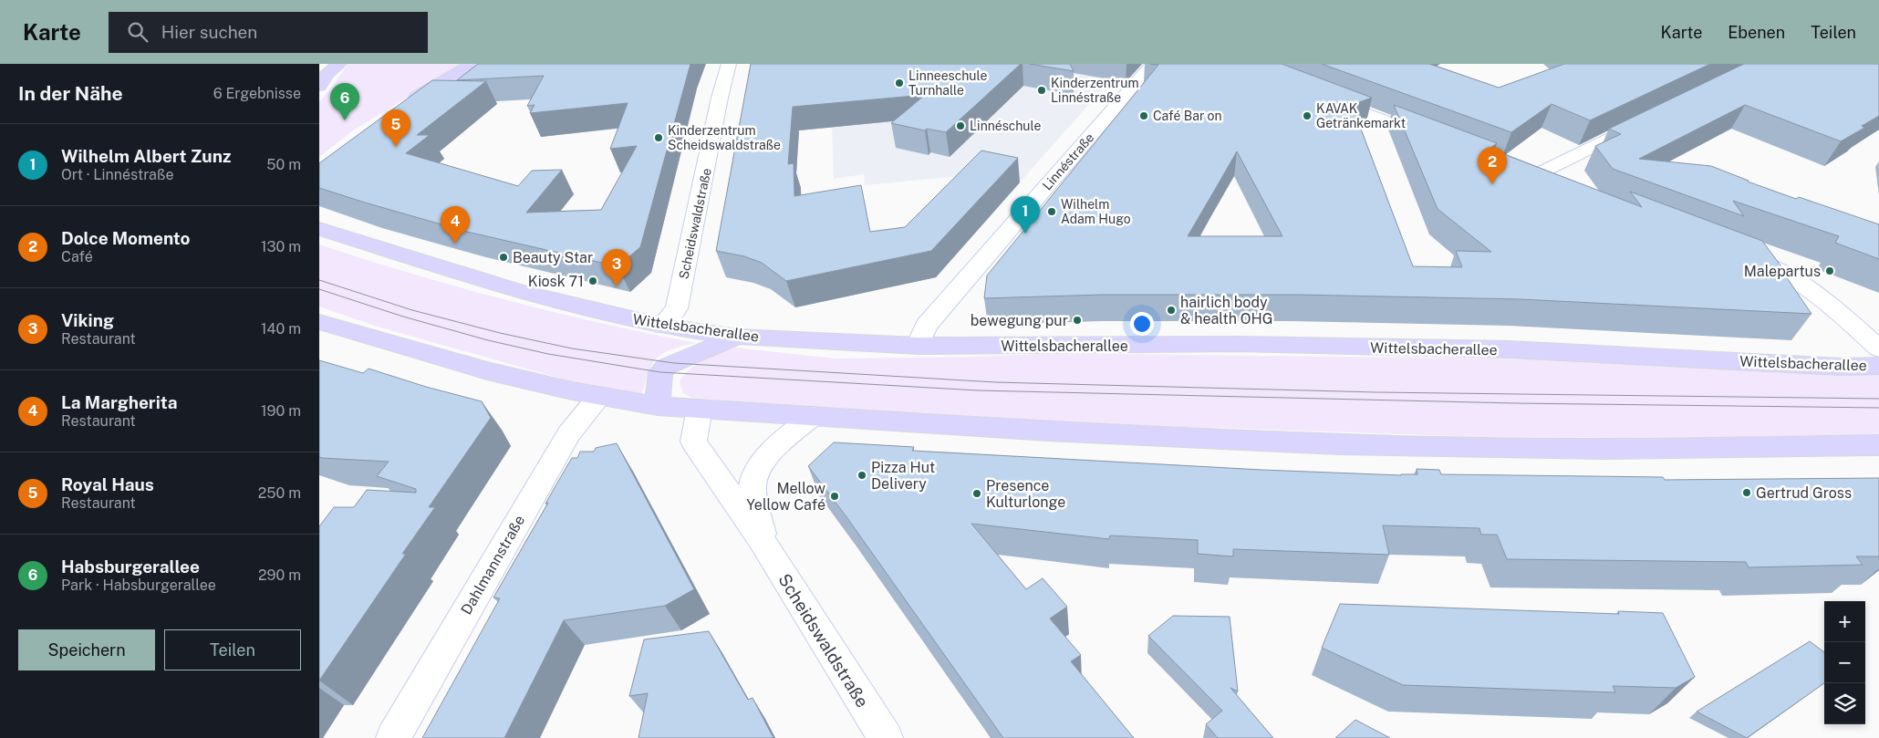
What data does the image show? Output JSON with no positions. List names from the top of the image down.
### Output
{
  "streets": {
    "main road": ["Wittelsbacherallee"],
    "street": ["Linnéstraße", "Scheidswaldstraße", "Dahlmannstraße"]
  },
  "crossings": [
    ["Linnéstraße", "Wittelsbacherallee"],
    ["Scheidswaldstraße", "Wittelsbacherallee"]
  ],
  "places": [
    "Linneeschule Turnhalle",
    "Kinderzentrum Linnéstraße",
    "Café Bar on",
    "KAVAK Getränkemarkt",
    "Linnéschule",
    "Kinderzentrum Scheidswaldstraße",
    "Wilhelm Adam Hugo",
    "Beauty Star",
    "Malepartus",
    "Kiosk 71",
    "hairlich body & health OHG",
    "bewegung pur",
    "Pizza Hut Delivery",
    "Gertrud Gross",
    "Presence Kulturlonge",
    "Mellow Yellow Café"
  ],
  "page": {
    "header": "Karte",
    "search": "Hier suchen",
    "nav": ["Karte", "Ebenen", "Teilen"],
    "heading": ["In der Nähe", "6 Ergebnisse"],
    "pins": [
      "6",
      "5",
      "2",
      "1",
      "4",
      "3"
    ],
    "list": [
      {
        "mark": "1",
        "name": "Wilhelm Albert Zunz",
        "note": "Ort · Linnéstraße",
        "value": "50 m"
      },
      {
        "mark": "2",
        "name": "Dolce Momento",
        "note": "Café",
        "value": "130 m"
      },
      {
        "mark": "3",
        "name": "Viking",
        "note": "Restaurant",
        "value": "140 m"
      },
      {
        "mark": "4",
        "name": "La Margherita",
        "note": "Restaurant",
        "value": "190 m"
      },
      {
        "mark": "5",
        "name": "Royal Haus",
        "note": "Restaurant",
        "value": "250 m"
      },
      {
        "mark": "6",
        "name": "Habsburgerallee",
        "note": "Park · Habsburgerallee",
        "value": "290 m"
      }
    ],
    "map_buttons": ["+", "−"],
    "buttons": ["Speichern", "Teilen"]
  }
}
